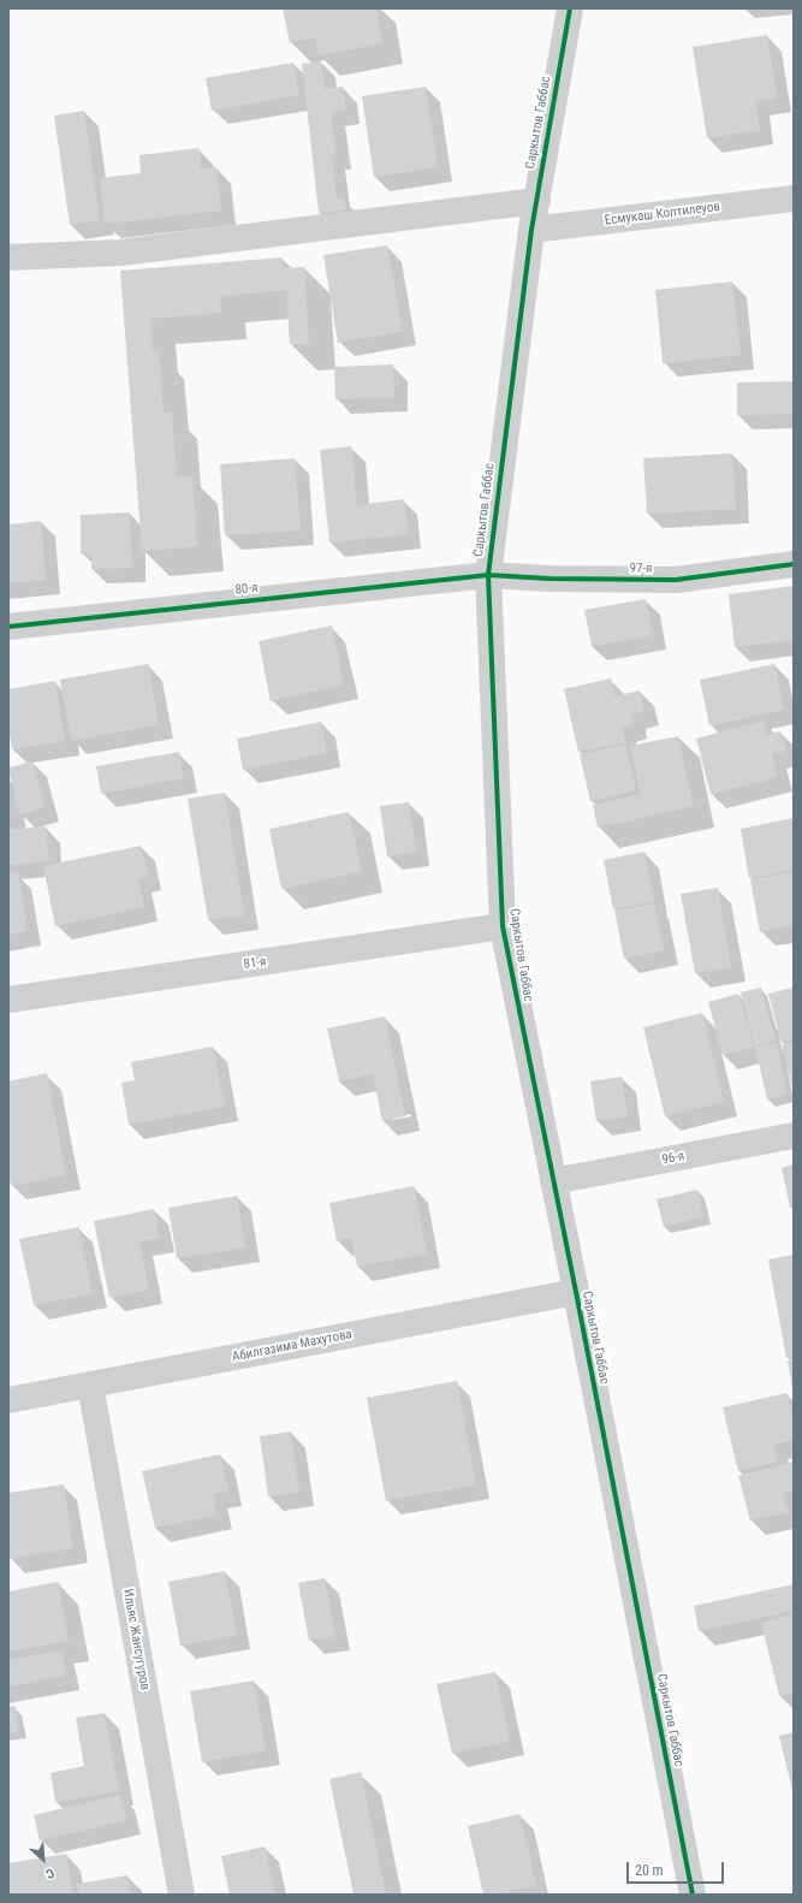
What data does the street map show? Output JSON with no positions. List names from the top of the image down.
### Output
{
  "streets": {
    "street": [
      "Саркытов Габбас",
      "Есмукаш Коптилеуов",
      "97-я",
      "80-я",
      "81-я",
      "96-я",
      "Абилгазима Махутова",
      "Ильяс Жансугуров"
    ]
  },
  "crossings": [
    ["Саркытов Габбас", "Есмукаш Коптилеуов"],
    ["Саркытов Габбас", "97-я"],
    ["Саркытов Габбас", "80-я"],
    ["Саркытов Габбас", "81-я"],
    ["Саркытов Габбас", "96-я"],
    ["Саркытов Габбас", "Абилгазима Махутова"],
    ["97-я", "80-я"],
    ["Абилгазима Махутова", "Ильяс Жансугуров"]
  ],
  "scale_bar": "20 m",
  "north": "bottom right"
}
